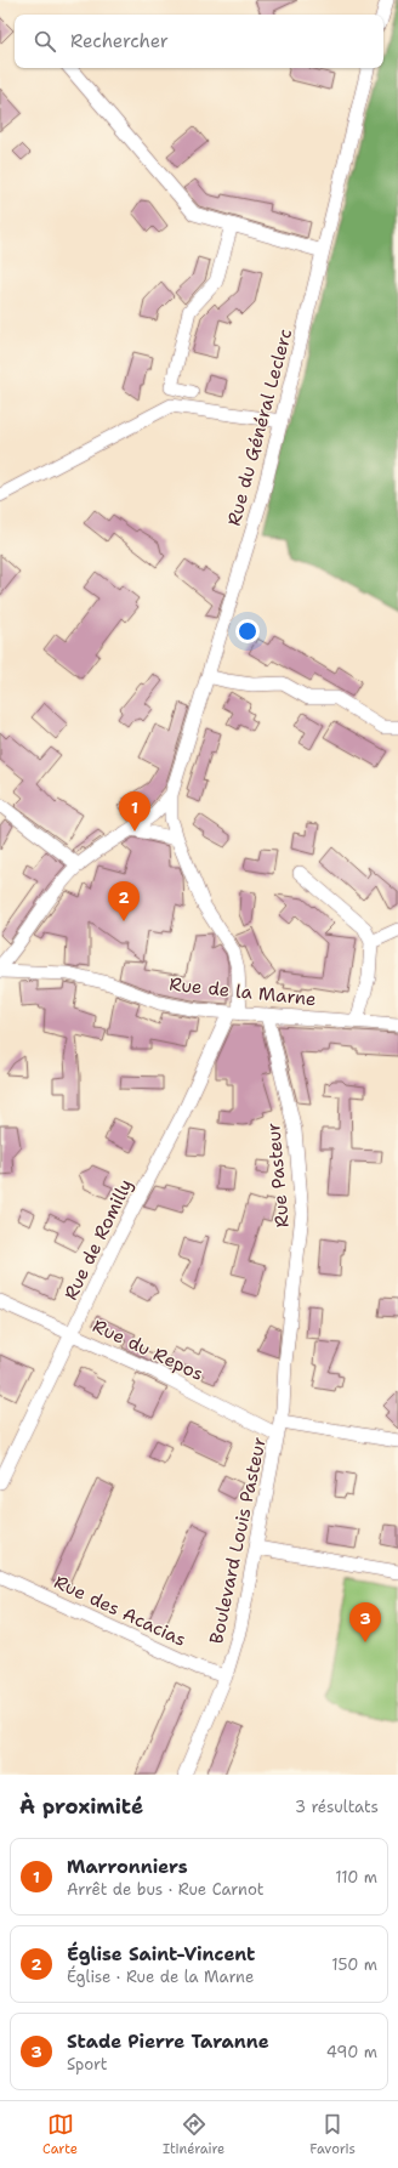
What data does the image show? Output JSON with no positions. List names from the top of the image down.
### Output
{
  "streets": {
    "street": [
      "Rue du Général Leclerc",
      "Rue de la Marne",
      "Rue Pasteur",
      "Rue de Romilly",
      "Rue du Repos",
      "Boulevard Louis Pasteur",
      "Rue des Acacias"
    ]
  },
  "crossings": [
    ["Rue de la Marne", "Rue Pasteur"],
    ["Rue de la Marne", "Rue de Romilly"],
    ["Rue Pasteur", "Rue du Repos"],
    ["Rue Pasteur", "Boulevard Louis Pasteur"],
    ["Rue de Romilly", "Rue du Repos"],
    ["Rue du Repos", "Boulevard Louis Pasteur"],
    ["Boulevard Louis Pasteur", "Rue des Acacias"]
  ],
  "page": {
    "search": "Rechercher",
    "pins": ["1", "2", "3"],
    "heading": ["À proximité", "3 résultats"],
    "list": [
      {
        "mark": "1",
        "name": "Marronniers",
        "note": "Arrêt de bus · Rue Carnot",
        "value": "110 m"
      },
      {
        "mark": "2",
        "name": "Église Saint-Vincent",
        "note": "Église · Rue de la Marne",
        "value": "150 m"
      },
      {
        "mark": "3",
        "name": "Stade Pierre Taranne",
        "note": "Sport",
        "value": "490 m"
      }
    ],
    "nav": ["Carte", "Itinéraire", "Favoris"]
  }
}
